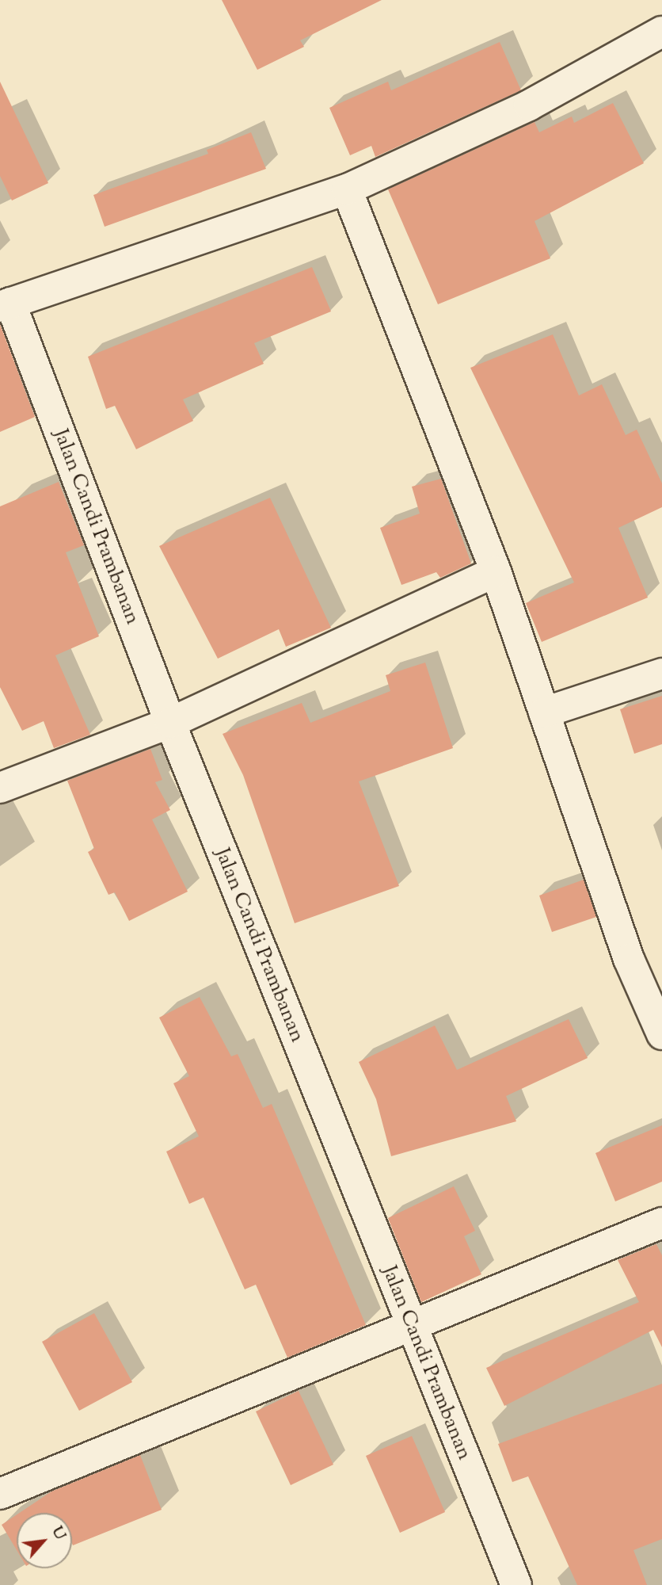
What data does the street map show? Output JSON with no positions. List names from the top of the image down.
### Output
{
  "streets": {
    "street": ["Jalan Candi Prambanan"]
  },
  "north": "top right"
}
